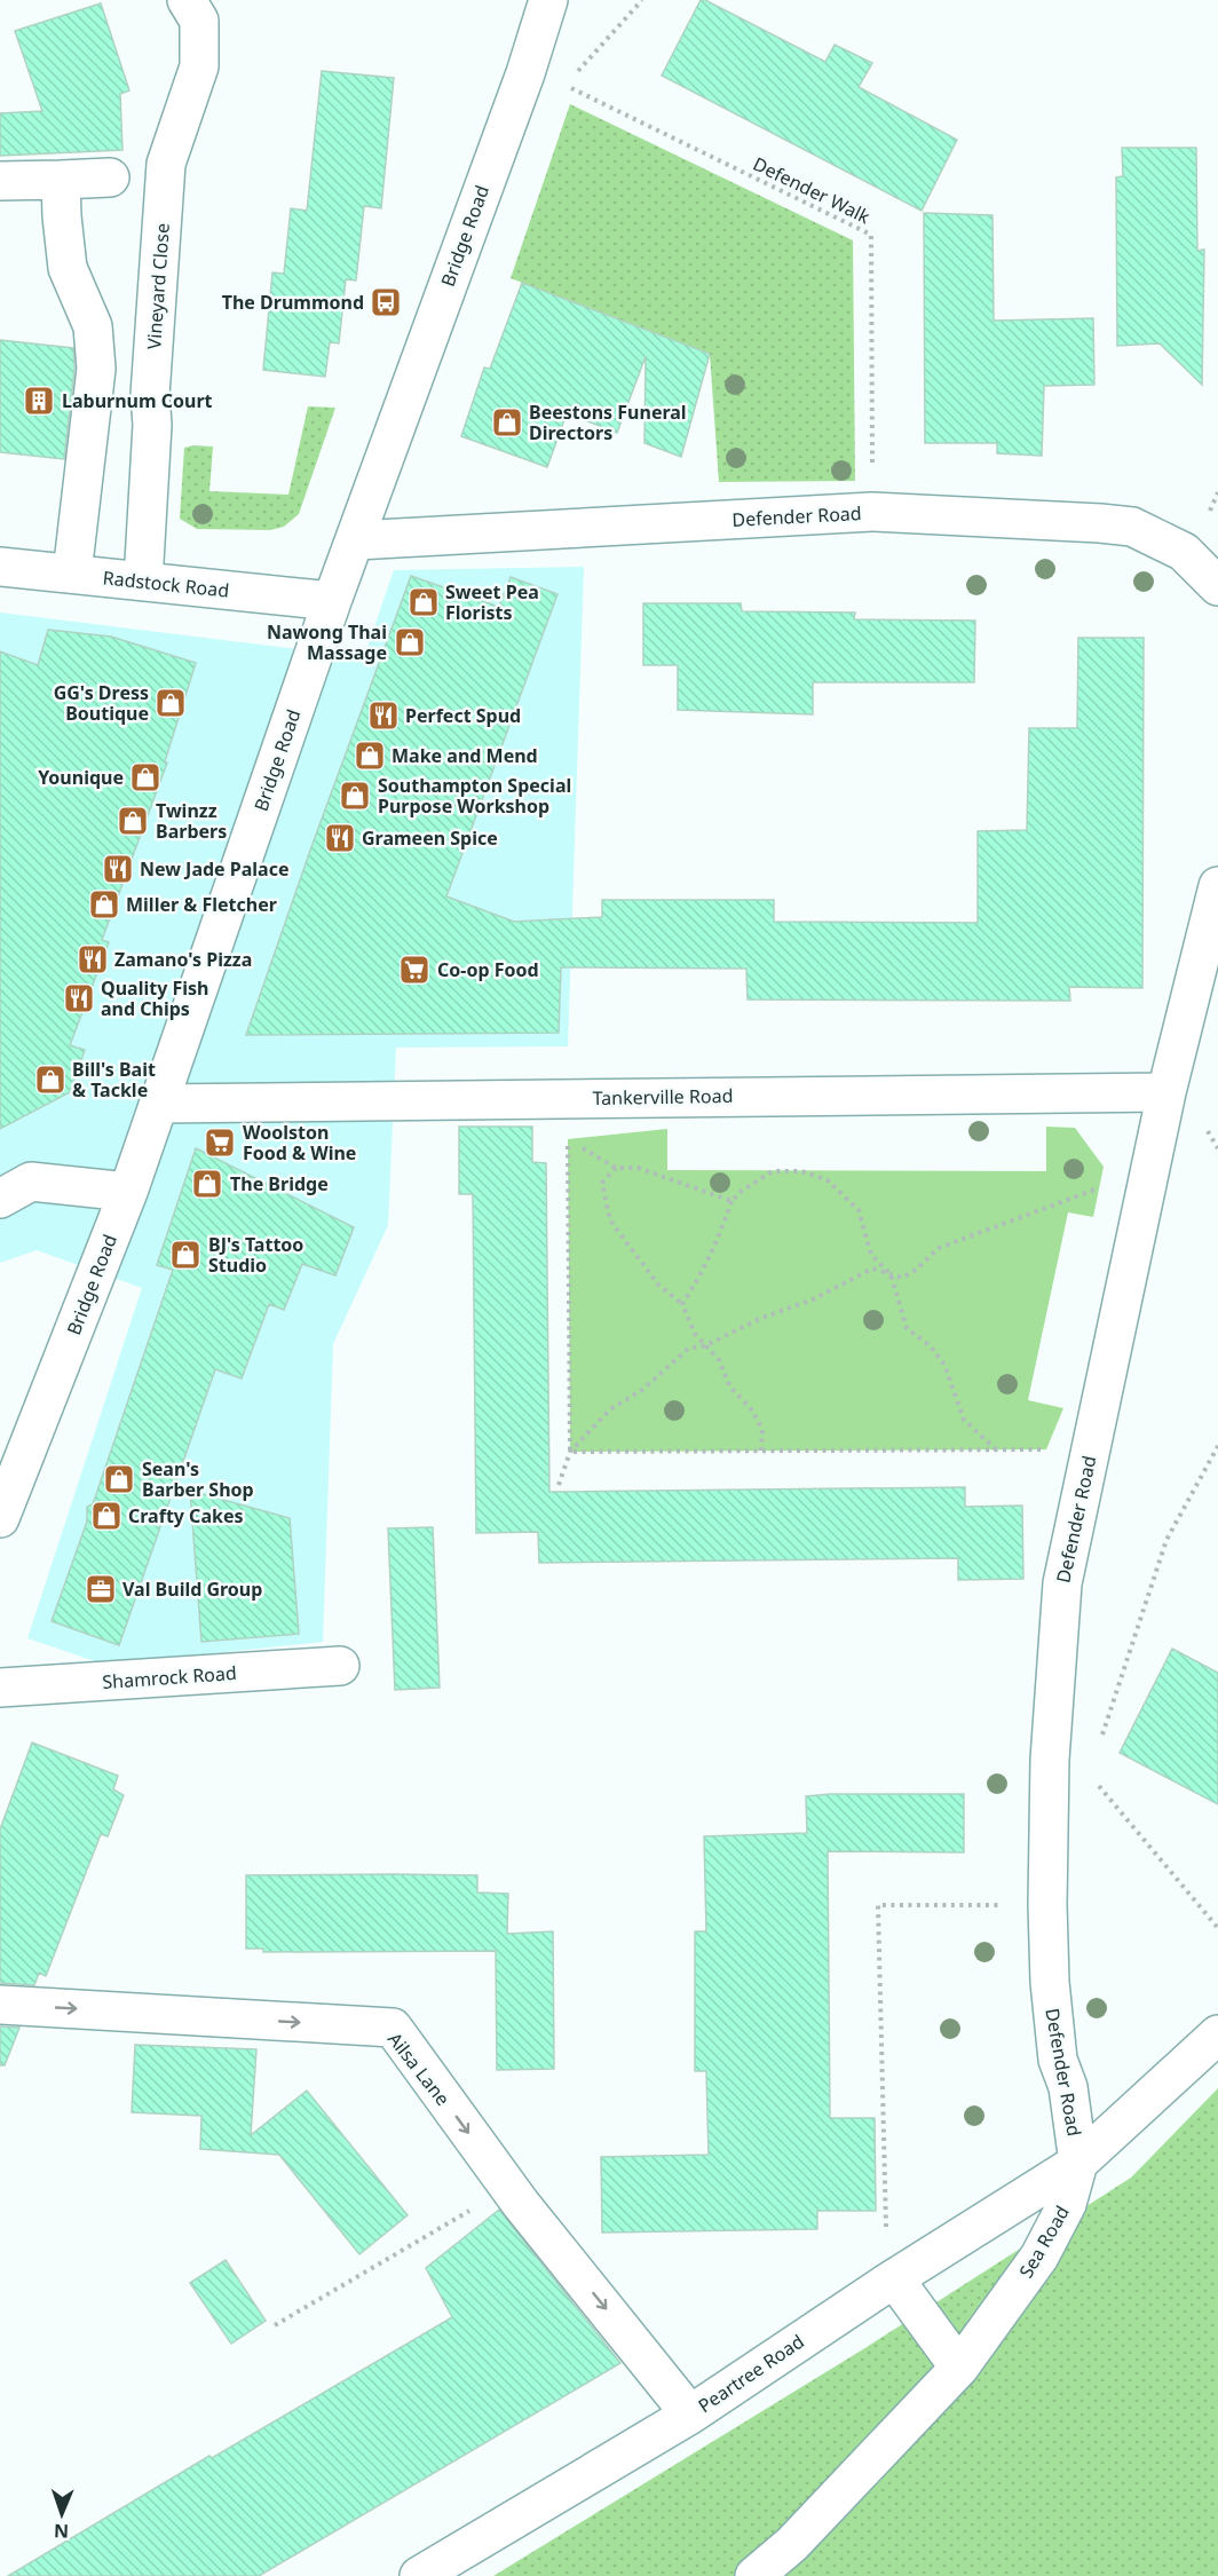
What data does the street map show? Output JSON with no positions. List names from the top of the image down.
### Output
{
  "streets": {
    "street": [
      "Bridge Road",
      "Vineyard Close",
      "Defender Road",
      "Radstock Road",
      "Tankerville Road",
      "Shamrock Road",
      "Ailsa Lane",
      "Sea Road",
      "Peartree Road"
    ],
    "path": ["Defender Walk"]
  },
  "crossings": [
    ["Defender Walk", "Defender Road"],
    ["Bridge Road", "Defender Road"],
    ["Bridge Road", "Radstock Road"],
    ["Bridge Road", "Tankerville Road"],
    ["Vineyard Close", "Radstock Road"],
    ["Defender Road", "Tankerville Road"],
    ["Defender Road", "Sea Road"],
    ["Defender Road", "Peartree Road"],
    ["Ailsa Lane", "Peartree Road"],
    ["Sea Road", "Peartree Road"]
  ],
  "one_way": ["Ailsa Lane"],
  "places": {
    "bus stop": ["The Drummond"],
    "building": ["Laburnum Court"],
    "shop": [
      "Beestons Funeral Directors",
      "Sweet Pea Florists",
      "Nawong Thai Massage",
      "GG's Dress Boutique",
      "Make and Mend",
      "Younique",
      "Southampton Special Purpose Workshop",
      "Twinzz Barbers",
      "Miller & Fletcher",
      "Bill's Bait & Tackle",
      "The Bridge",
      "BJ's Tattoo Studio",
      "Sean's Barber Shop",
      "Crafty Cakes"
    ],
    "restaurant": [
      "Perfect Spud",
      "Grameen Spice",
      "New Jade Palace",
      "Zamano's Pizza",
      "Quality Fish and Chips"
    ],
    "supermarket": ["Co-op Food", "Woolston Food & Wine"],
    "office": ["Val Build Group"]
  },
  "north": "bottom"
}
